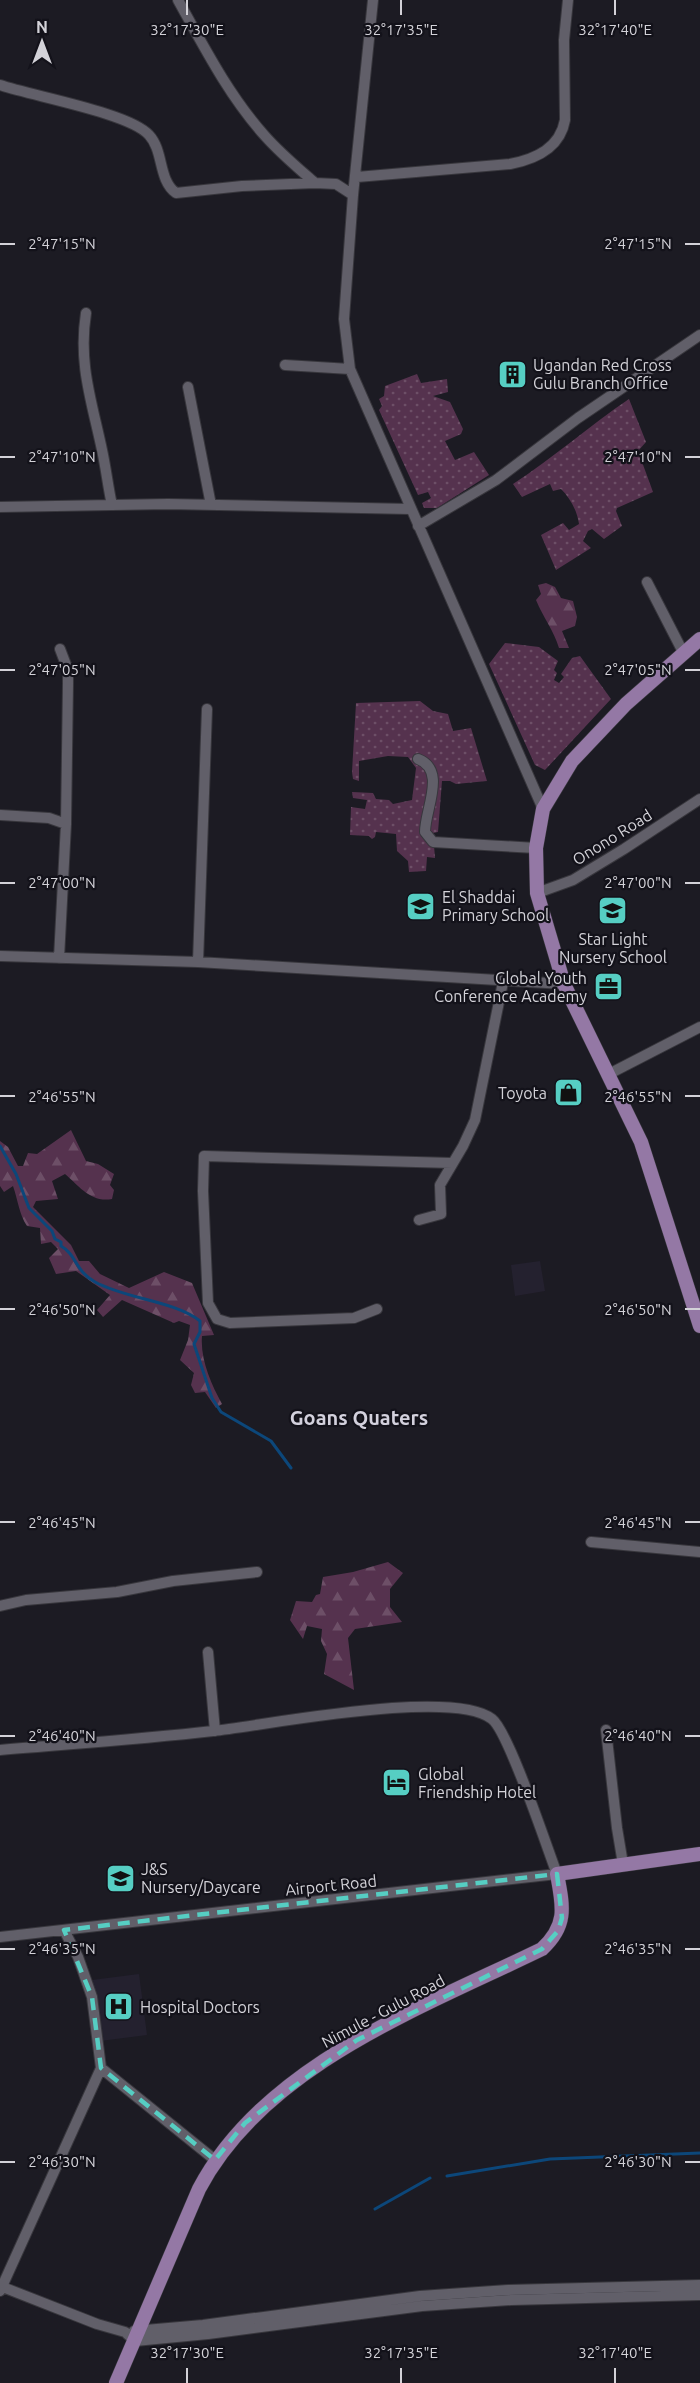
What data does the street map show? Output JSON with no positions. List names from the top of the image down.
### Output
{
  "streets": {
    "main road": ["Nimule - Gulu Road"],
    "street": ["Onono Road", "Airport Road"]
  },
  "crossings": [
    ["Airport Road", "Nimule - Gulu Road"]
  ],
  "districts": ["Goans Quaters"],
  "places": {
    "building": ["Ugandan Red Cross Gulu Branch Office"],
    "school or university": ["El Shaddai Primary School", "Star Light Nursery School", "J&S Nursery/Daycare"],
    "office": ["Global Youth Conference Academy"],
    "shop": ["Toyota"],
    "hotel": ["Global Friendship Hotel"],
    "hospital": ["Hospital Doctors"]
  },
  "north": "top",
  "coordinates": [
    "32°17'30\"E",
    "32°17'35\"E",
    "32°17'40\"E",
    "2°47'15\"N",
    "2°47'10\"N",
    "2°47'05\"N",
    "2°47'00\"N",
    "2°46'55\"N",
    "2°46'50\"N",
    "2°46'45\"N",
    "2°46'40\"N",
    "2°46'35\"N",
    "2°46'30\"N"
  ]
}
